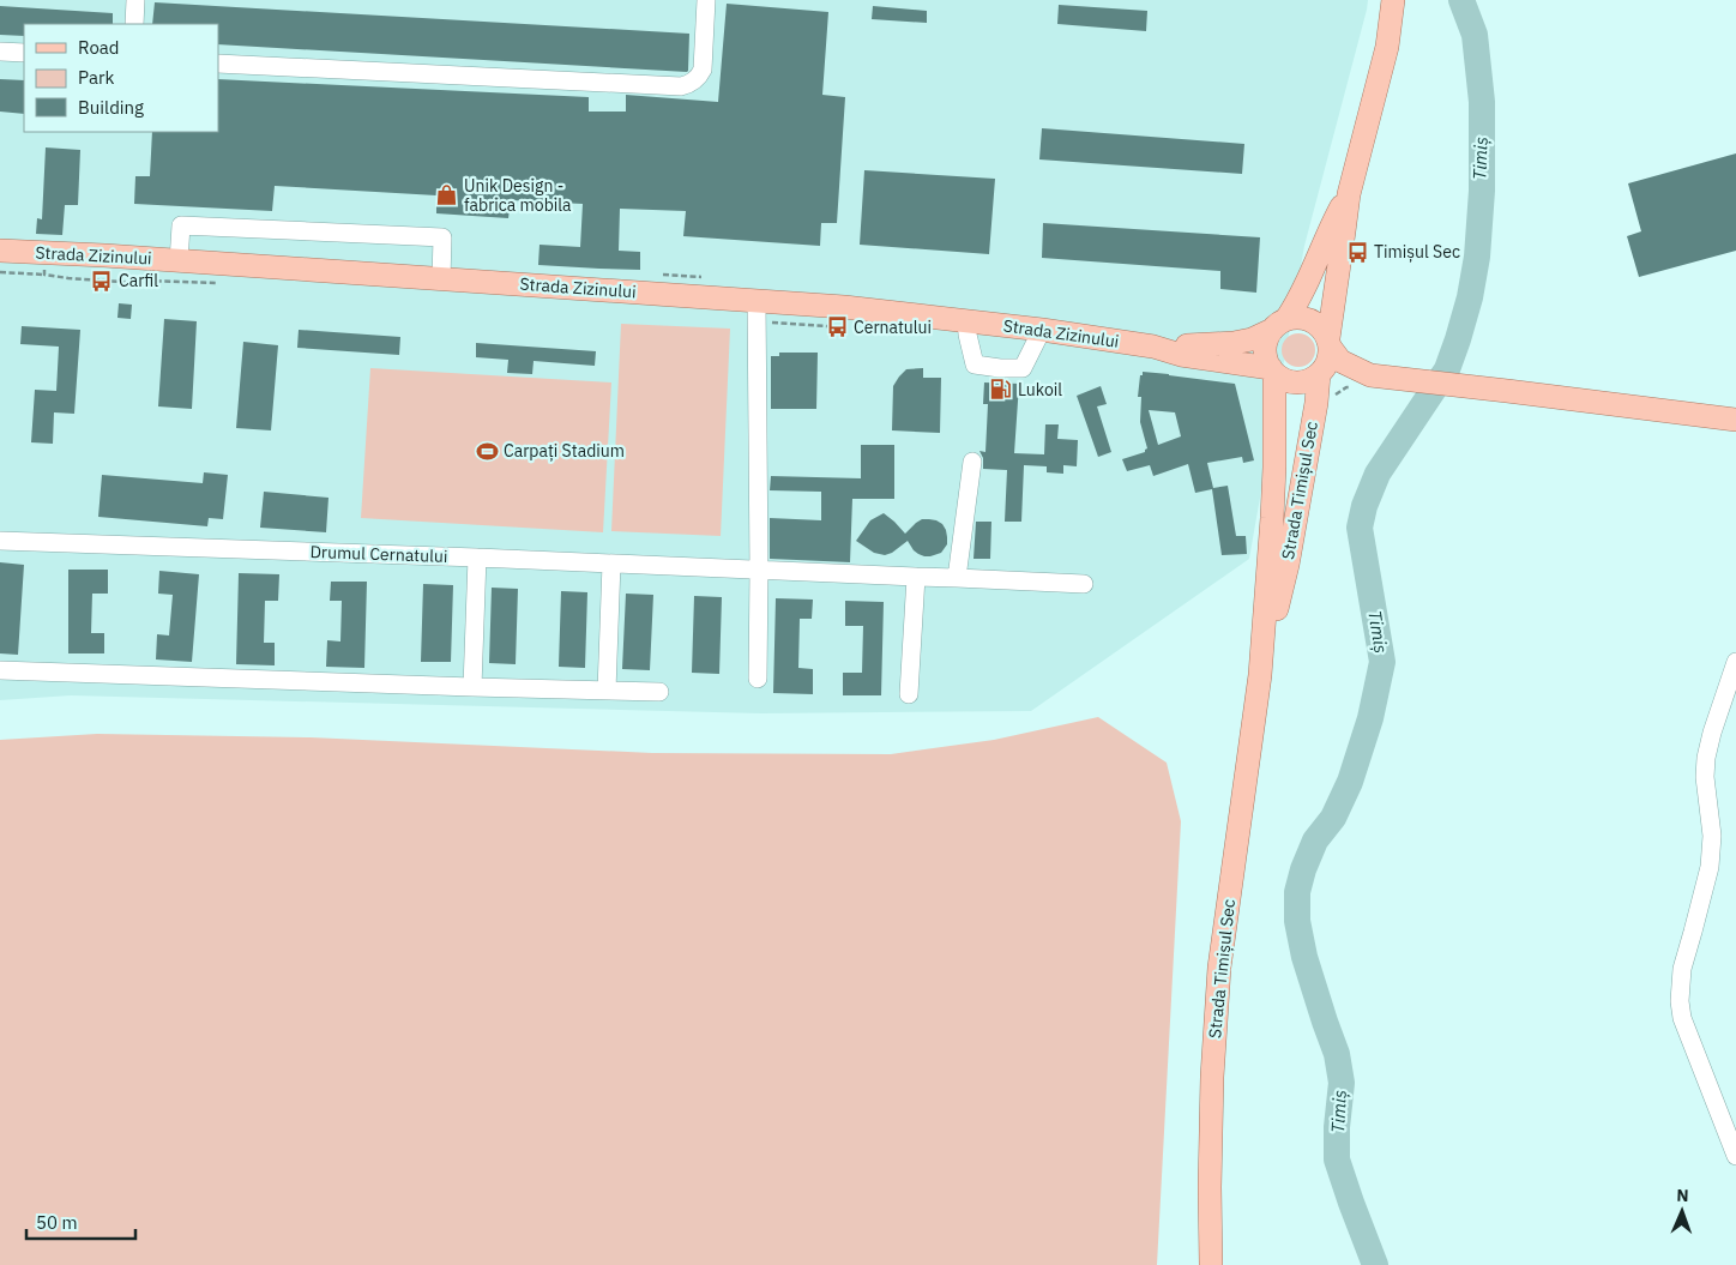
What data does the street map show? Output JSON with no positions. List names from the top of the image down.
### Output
{
  "streets": {
    "main road": ["Strada Zizinului", "Strada Timișul Sec"],
    "street": ["Drumul Cernatului"]
  },
  "crossings": [
    ["Strada Zizinului", "Strada Timișul Sec"]
  ],
  "water": ["Timiș"],
  "places": {
    "shop": ["Unik Design - fabrica mobila"],
    "bus stop": ["Timișul Sec", "Carfil", "Cernatului"],
    "fuel station": ["Lukoil"],
    "sports": ["Carpați Stadium"]
  },
  "legend": ["Road", "Park", "Building"],
  "scale_bar": "50 m",
  "north": "top"
}
